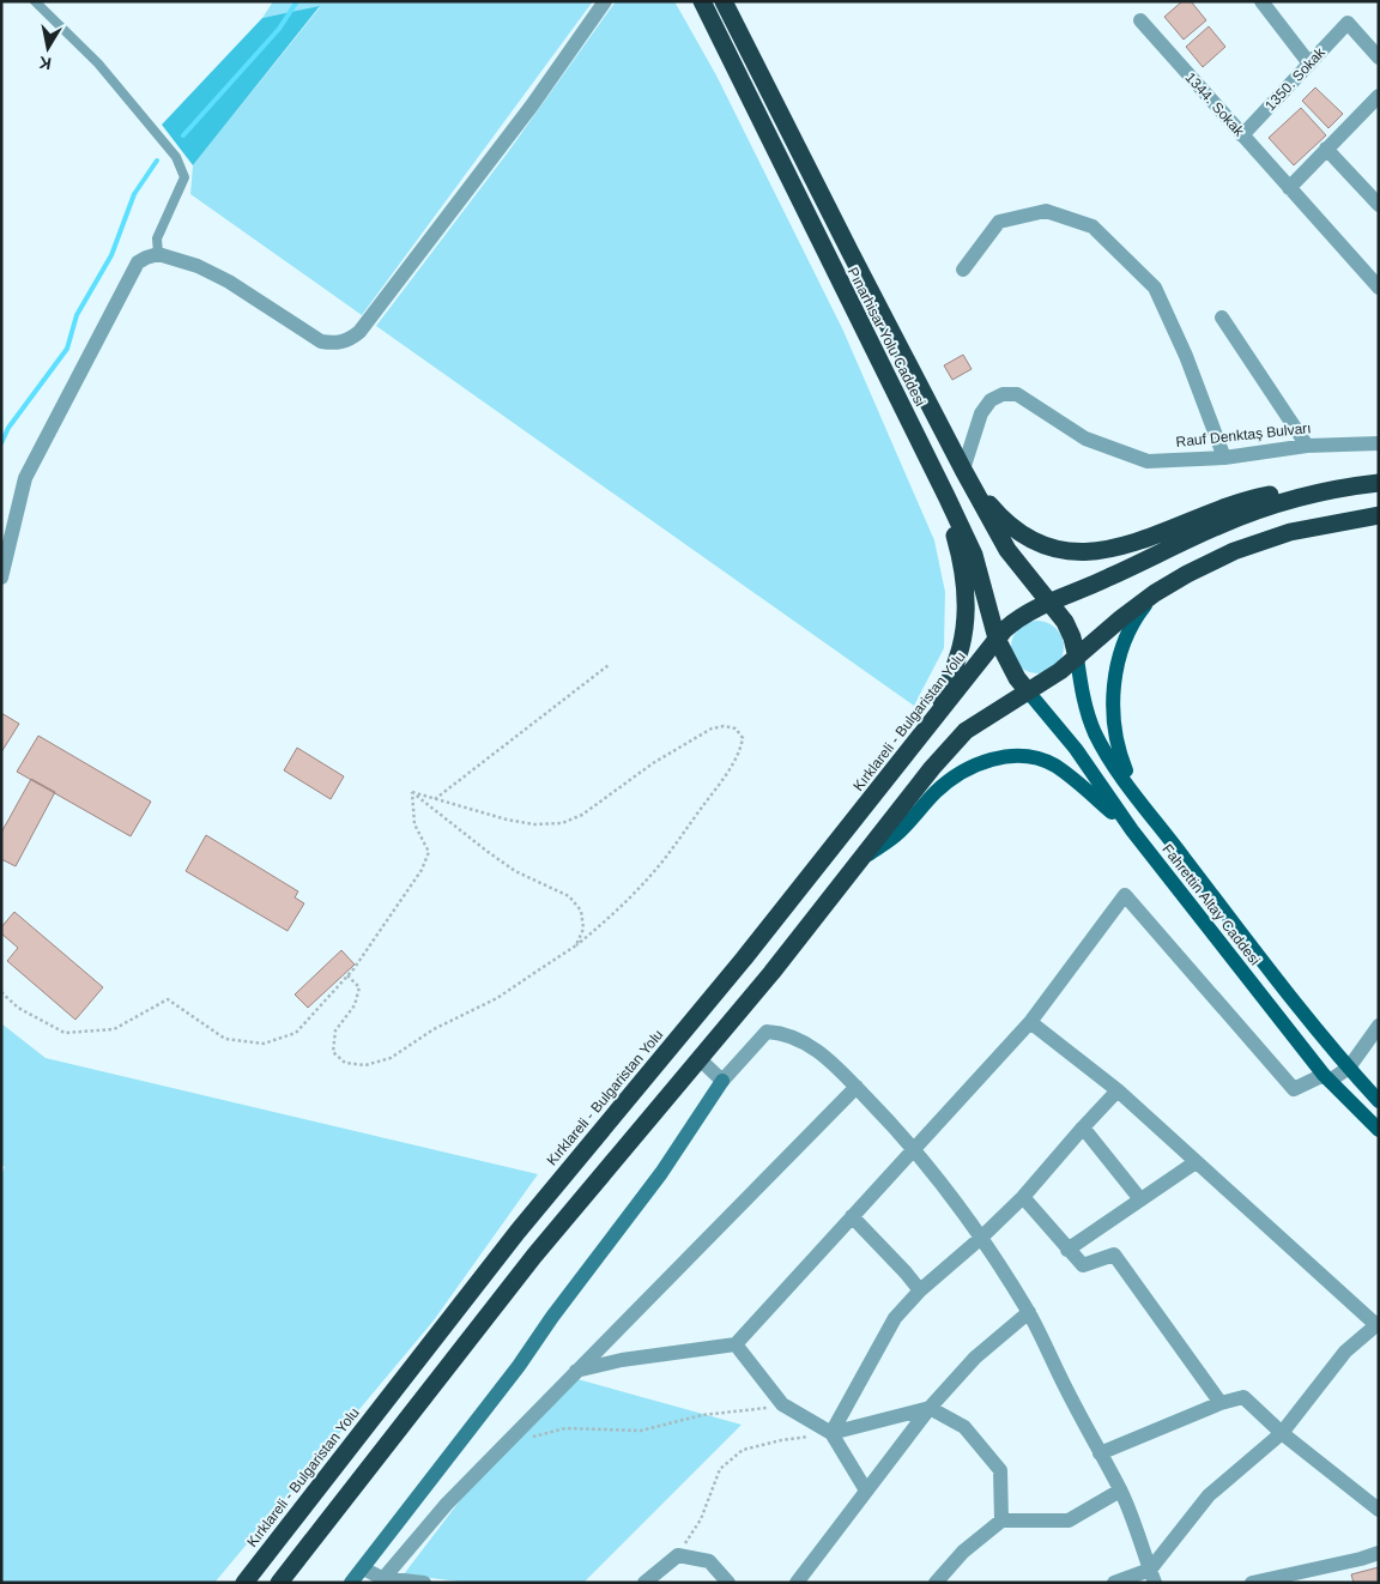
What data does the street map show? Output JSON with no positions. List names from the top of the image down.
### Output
{
  "streets": {
    "highway": ["Pınarhisar Yolu Caddesi", "Kırklareli - Bulgaristan Yolu"],
    "main road": ["Fahrettin Altay Caddesi"],
    "street": ["1350. Sokak", "1344. Sokak", "Rauf Denktaş Bulvarı"]
  },
  "crossings": [
    ["1350. Sokak", "1344. Sokak"],
    ["Pınarhisar Yolu Caddesi", "Rauf Denktaş Bulvarı"],
    ["Pınarhisar Yolu Caddesi", "Kırklareli - Bulgaristan Yolu"],
    ["Pınarhisar Yolu Caddesi", "Fahrettin Altay Caddesi"],
    ["Kırklareli - Bulgaristan Yolu", "Fahrettin Altay Caddesi"]
  ],
  "north": "bottom"
}
